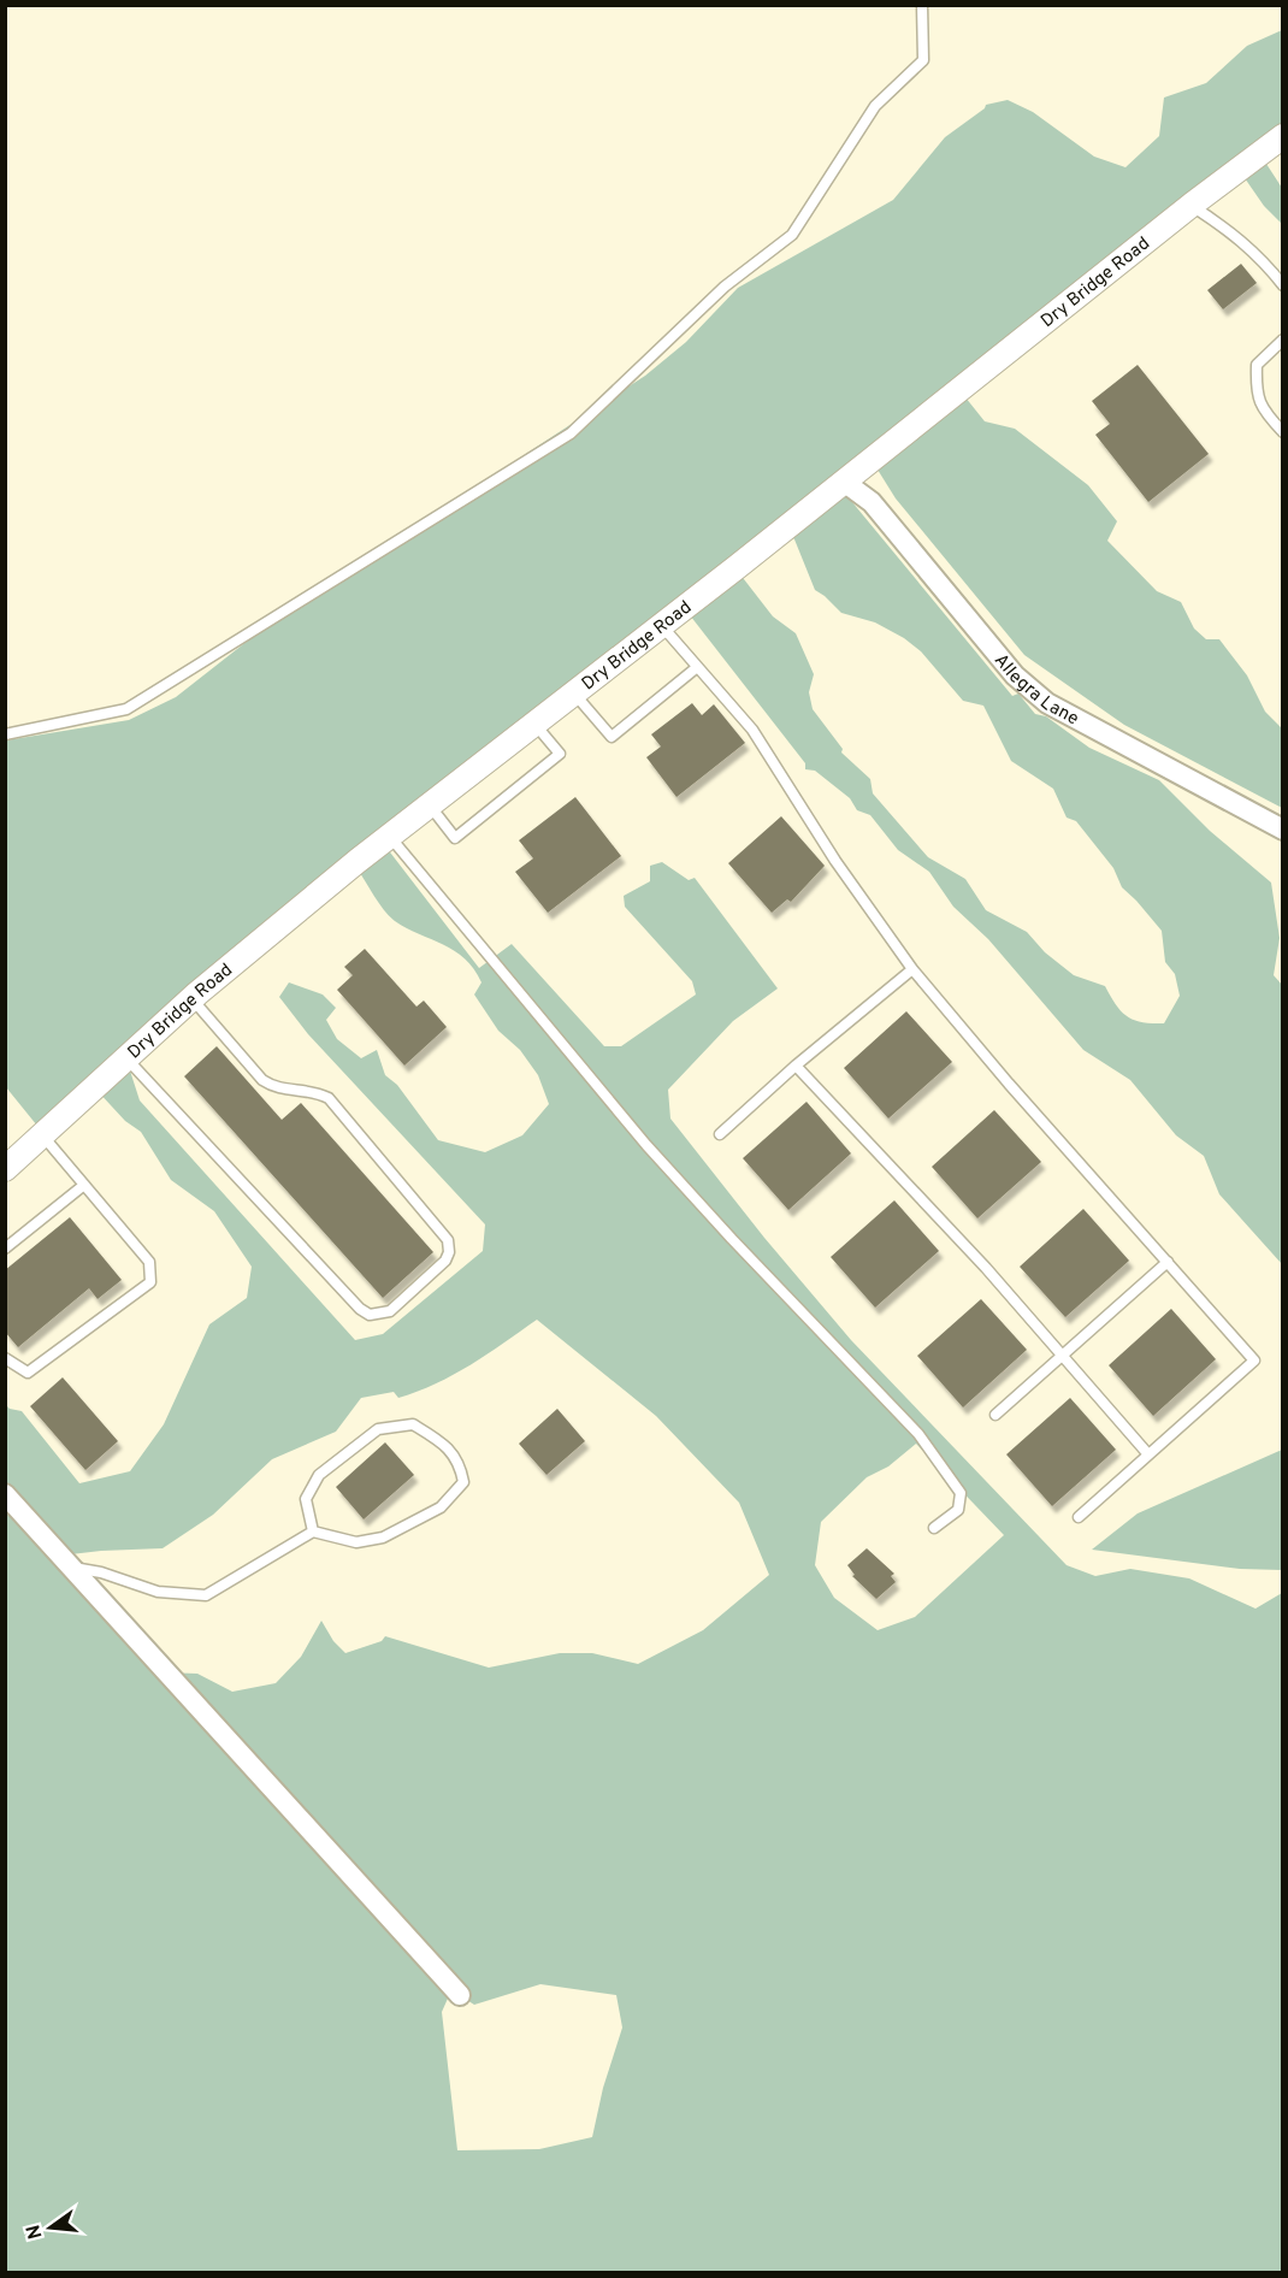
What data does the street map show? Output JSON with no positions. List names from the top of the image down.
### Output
{
  "streets": {
    "street": ["Dry Bridge Road", "Allegra Lane"]
  },
  "crossings": [
    ["Dry Bridge Road", "Allegra Lane"]
  ],
  "north": "left"
}
